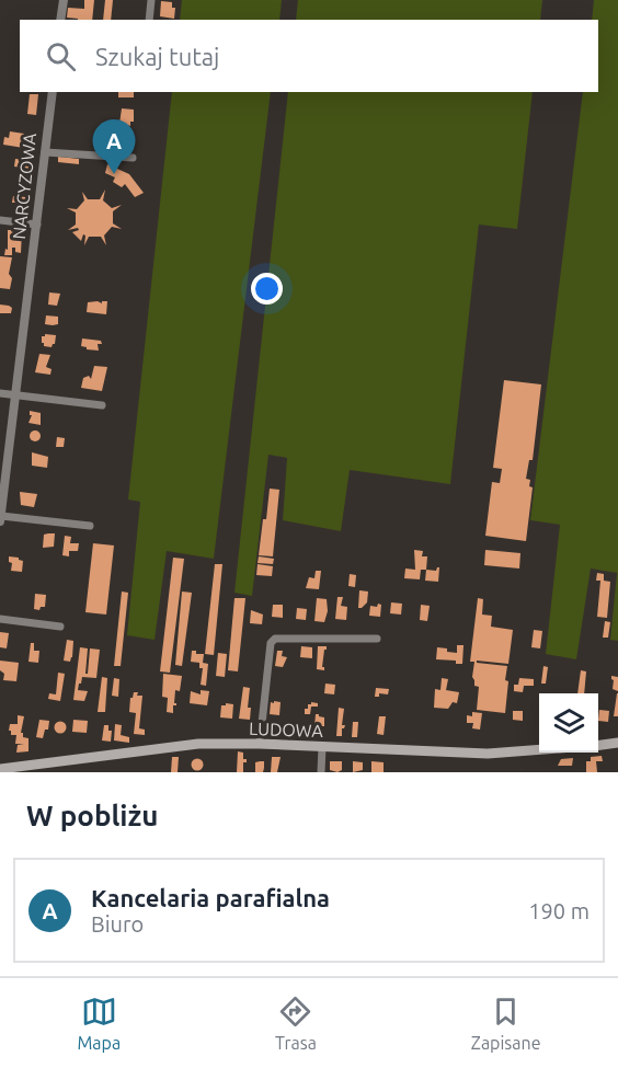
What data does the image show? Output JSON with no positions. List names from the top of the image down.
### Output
{
  "streets": {
    "main road": ["LUDOWA"],
    "street": ["NARCYZOWA"]
  },
  "page": {
    "search": "Szukaj tutaj",
    "pins": "A",
    "heading": "W pobliżu",
    "list": [
      {
        "mark": "A",
        "name": "Kancelaria parafialna",
        "note": "Biuro",
        "value": "190 m"
      }
    ],
    "nav": ["Mapa", "Trasa", "Zapisane"]
  }
}
